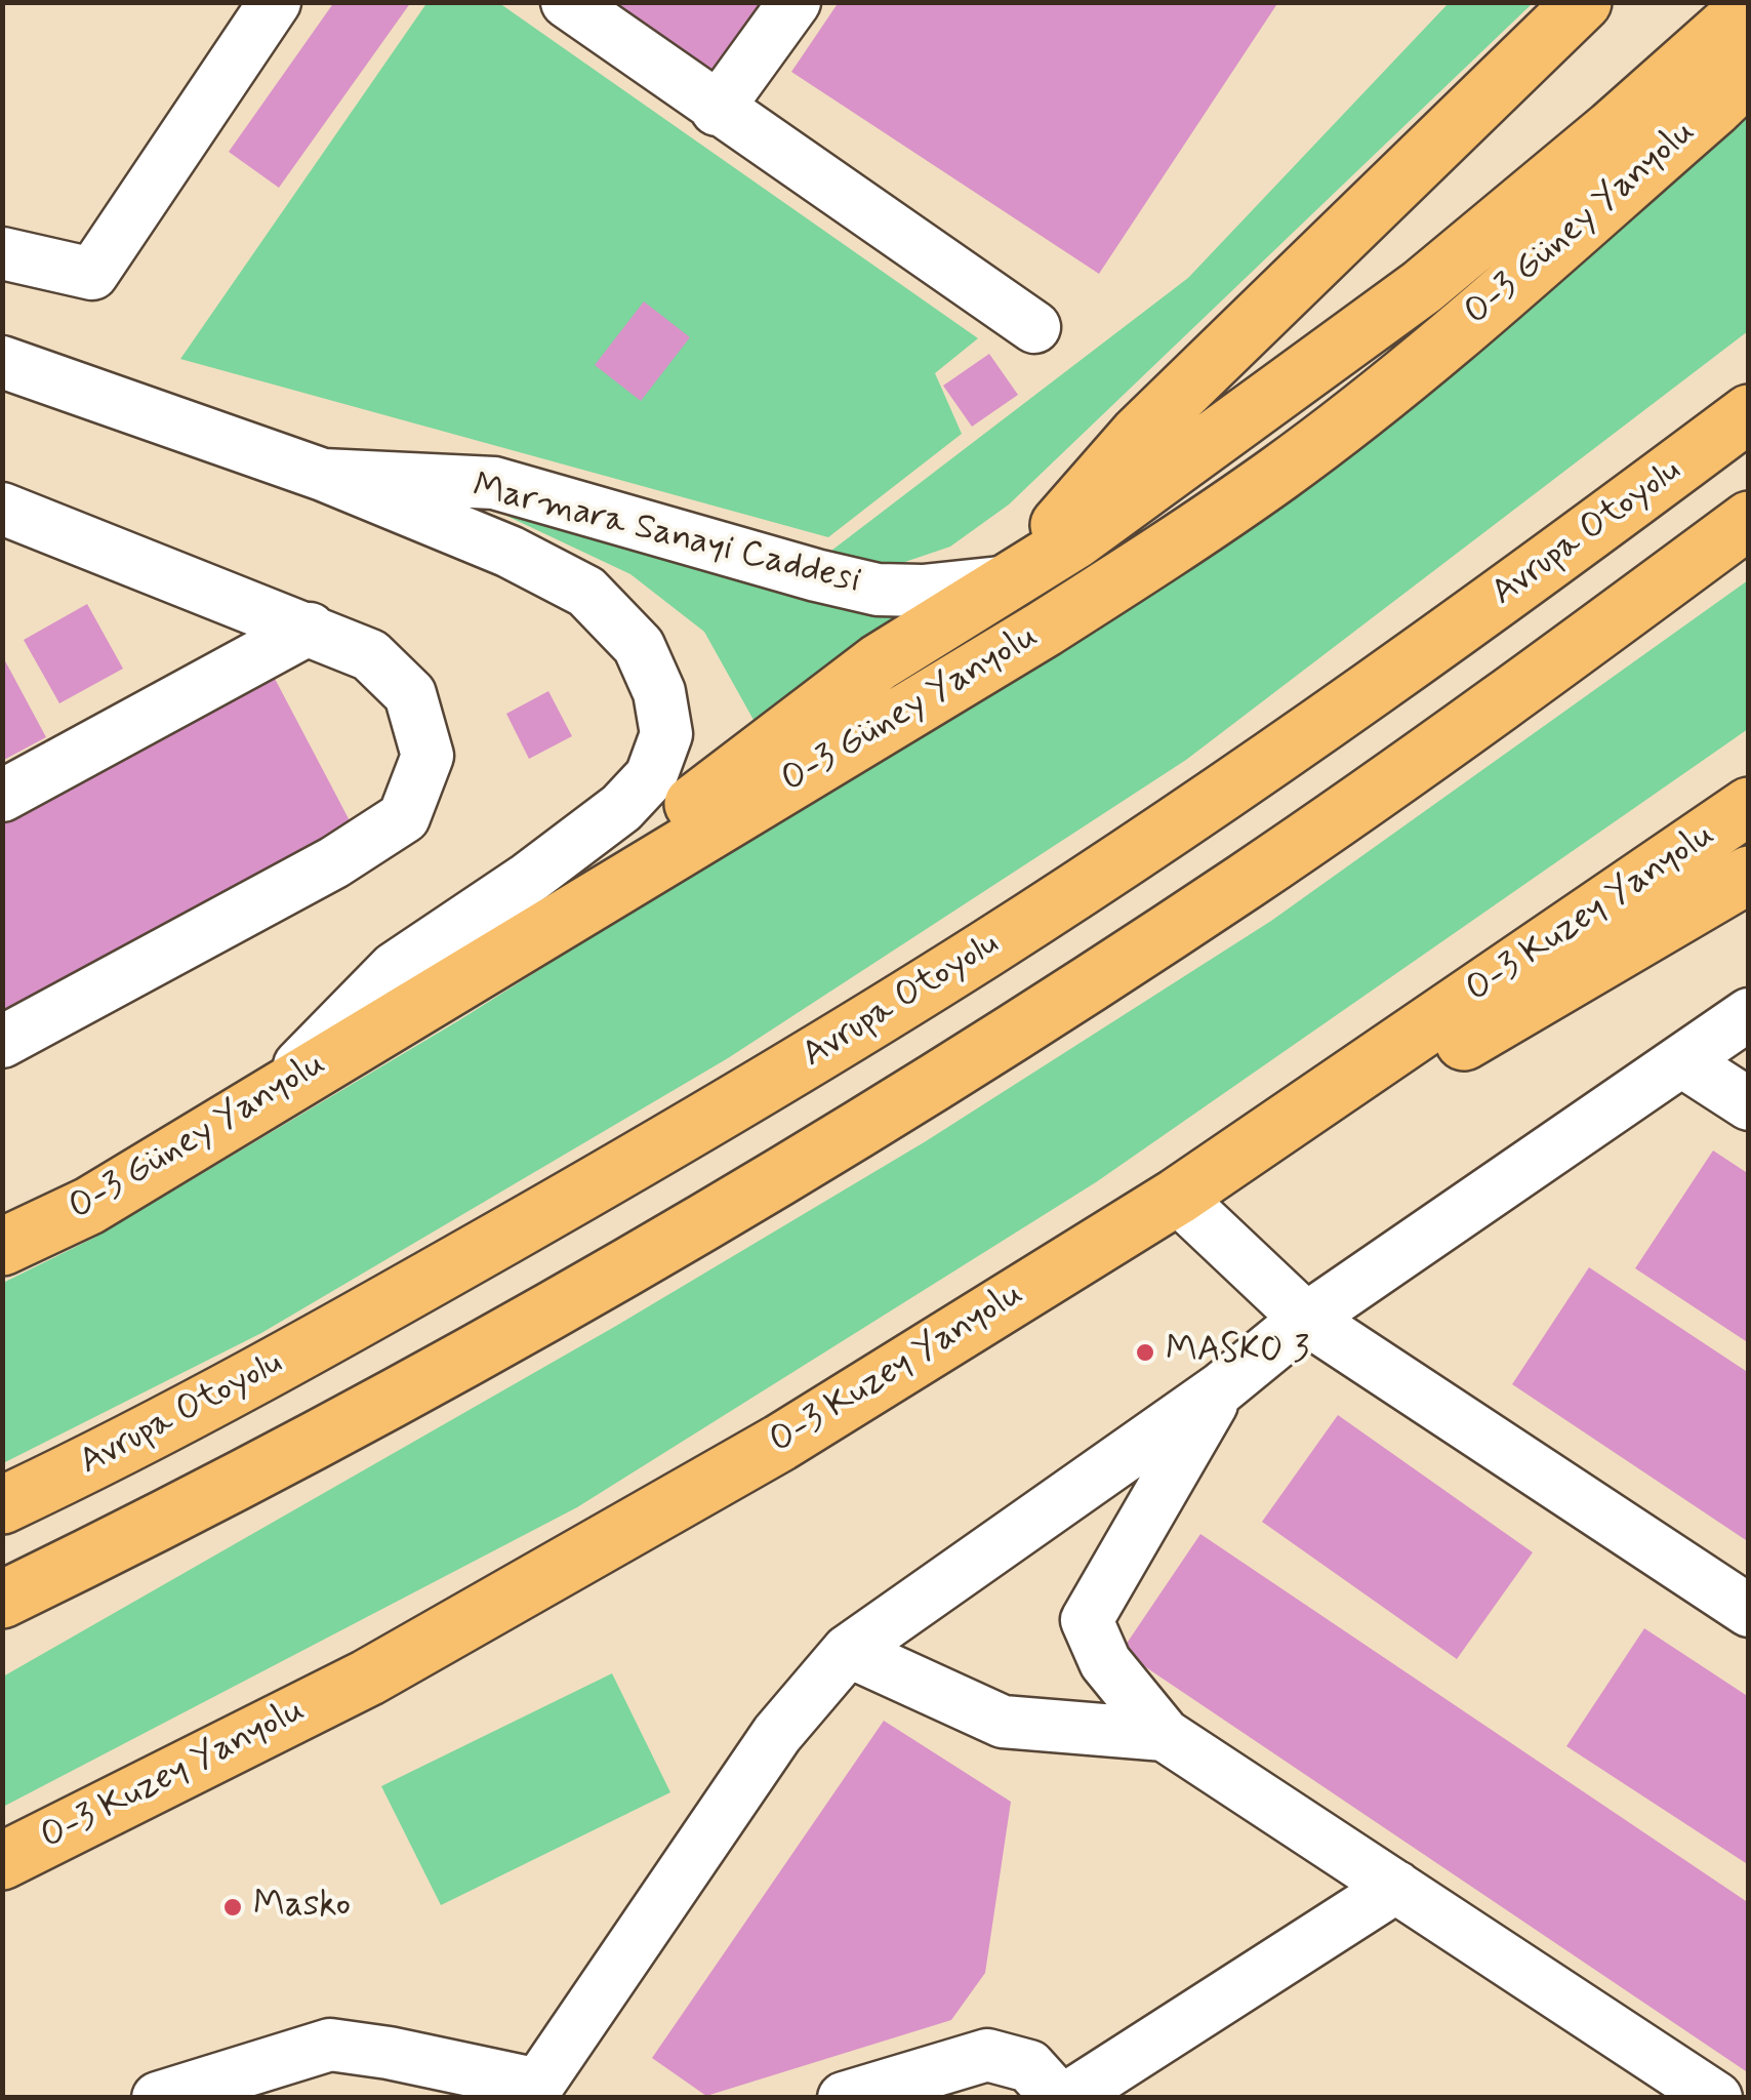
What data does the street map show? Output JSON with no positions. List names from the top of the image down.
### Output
{
  "streets": {
    "main road": ["O-3 Güney Yanyolu", "Avrupa Otoyolu", "O-3 Kuzey Yanyolu"],
    "street": ["Marmara Sanayi Caddesi"]
  },
  "crossings": [
    ["O-3 Güney Yanyolu", "Marmara Sanayi Caddesi"]
  ],
  "places": ["MASKO 3", "Masko"]
}
